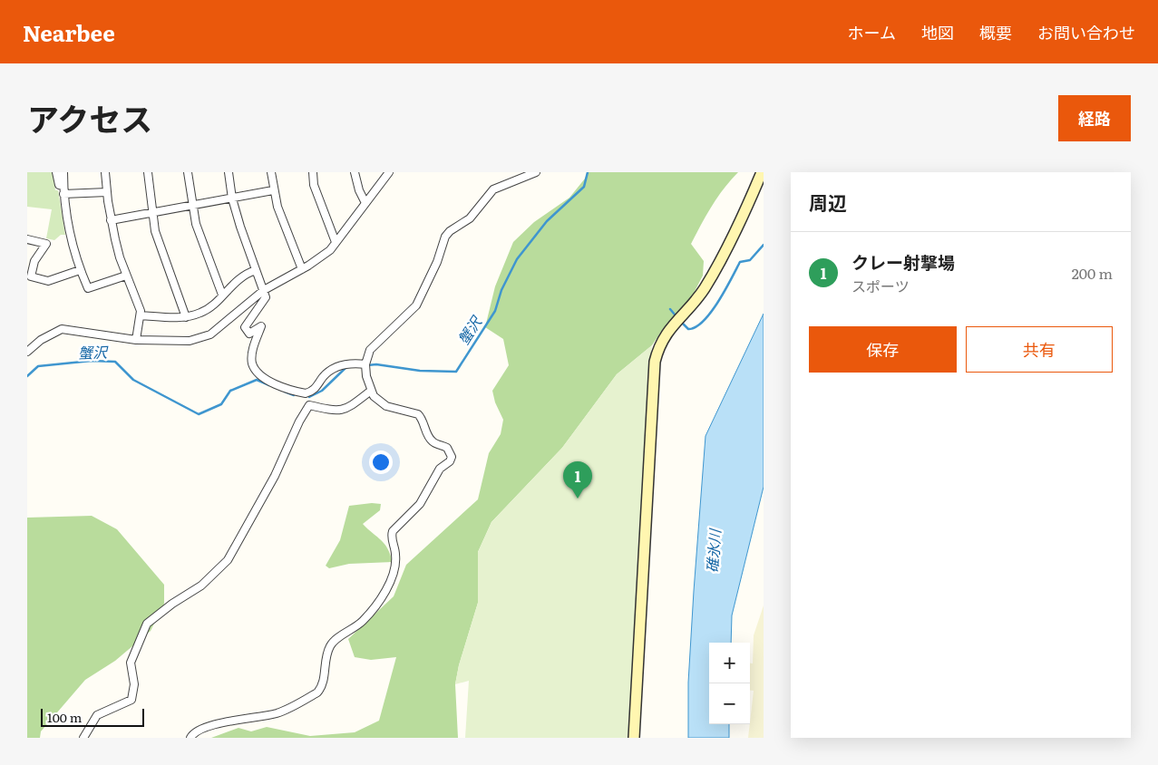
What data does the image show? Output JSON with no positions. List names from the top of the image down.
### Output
{
  "water": ["蟹沢", "碓氷川"],
  "scale_bar": "100 m",
  "page": {
    "header": "Nearbee",
    "nav": [
      "ホーム",
      "地図",
      "概要",
      "お問い合わせ"
    ],
    "title": "アクセス",
    "buttons": [
      "経路",
      ["保存", "共有"]
    ],
    "heading": "周辺",
    "list": [
      {
        "mark": "1",
        "name": "クレー射撃場",
        "note": "スポーツ",
        "value": "200 m"
      }
    ],
    "pins": "1",
    "map_buttons": ["+", "−"],
    "scale": "100 m"
  }
}
